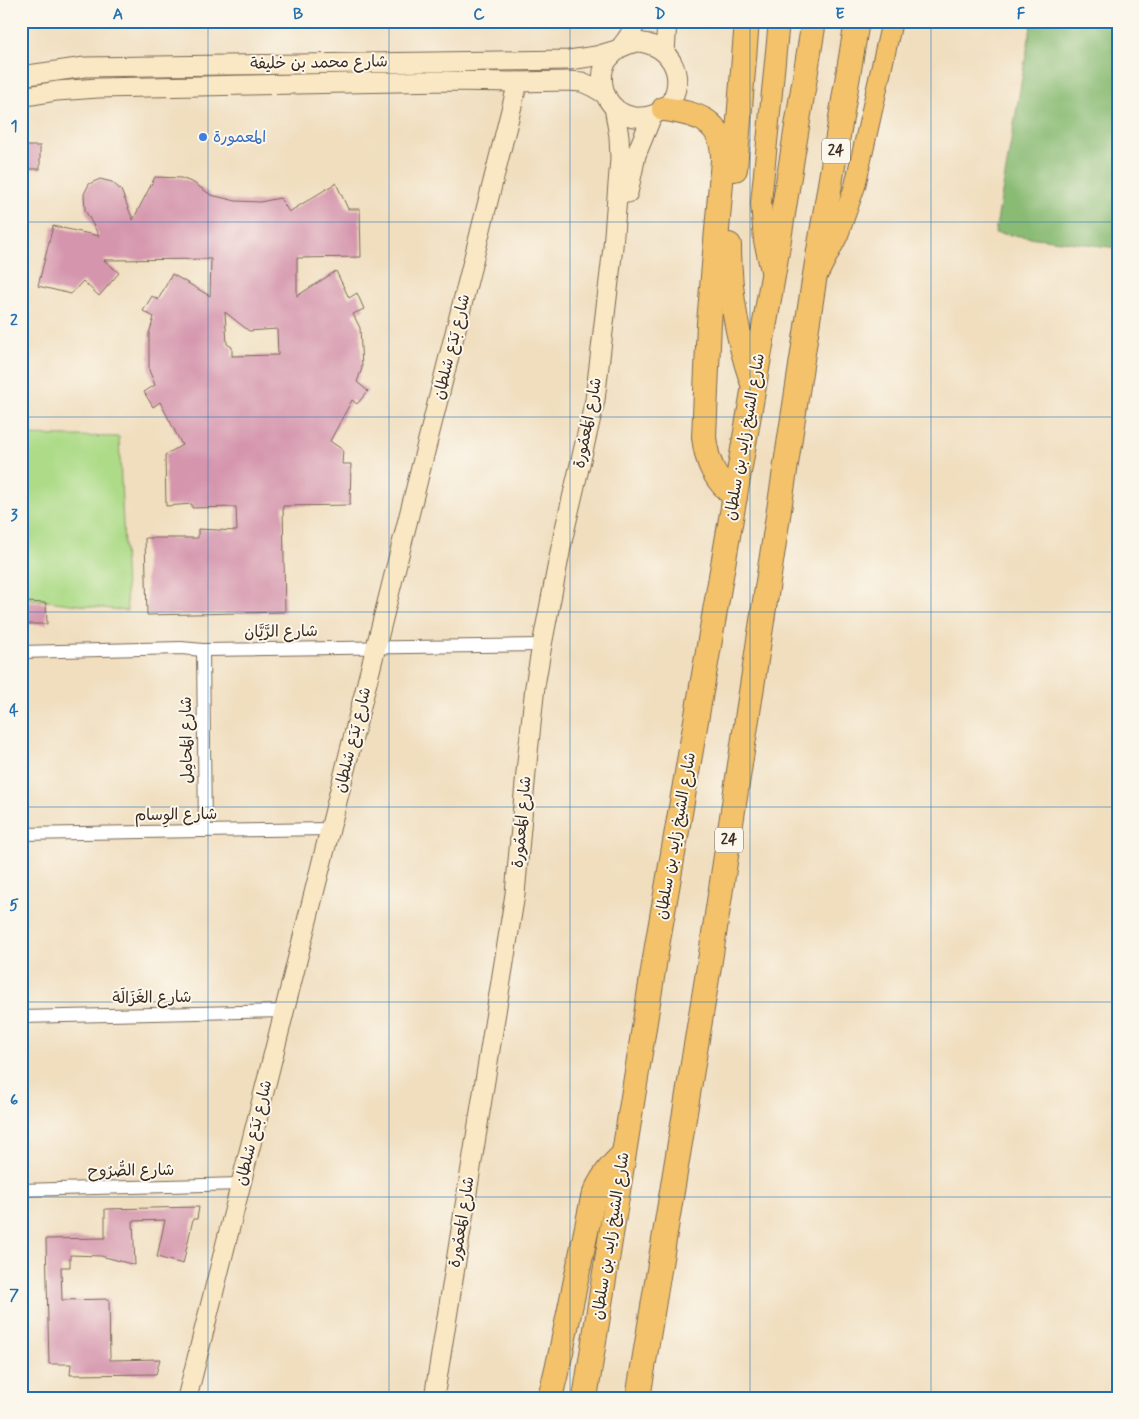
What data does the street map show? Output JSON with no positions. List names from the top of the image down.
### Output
{
  "streets": {
    "highway": ["24", "شارع الشيخ زايد بن سلطان"],
    "street": [
      "شارع محمد بن خليفة",
      "شارع بَدَع سُلطان",
      "شارع المَعمُورة",
      "شارع الرَّيَّان",
      "شارع المَحامِل",
      "شارع الوِسام",
      "شارع الغَزَالَة",
      "شارع الصُّرُوح"
    ]
  },
  "crossings": [
    ["شارع محمد بن خليفة", "شارع بَدَع سُلطان"],
    ["شارع محمد بن خليفة", "شارع المَعمُورة"],
    ["شارع بَدَع سُلطان", "شارع الرَّيَّان"],
    ["شارع بَدَع سُلطان", "شارع الوِسام"],
    ["شارع بَدَع سُلطان", "شارع الغَزَالَة"],
    ["شارع بَدَع سُلطان", "شارع الصُّرُوح"],
    ["شارع المَعمُورة", "شارع الرَّيَّان"],
    ["شارع الرَّيَّان", "شارع المَحامِل"],
    ["شارع المَحامِل", "شارع الوِسام"]
  ],
  "places": ["المعمورة"],
  "grid": {
    "columns": [
      "A",
      "B",
      "C",
      "D",
      "E",
      "F"
    ],
    "rows": [
      "1",
      "2",
      "3",
      "4",
      "5",
      "6",
      "7"
    ]
  }
}
